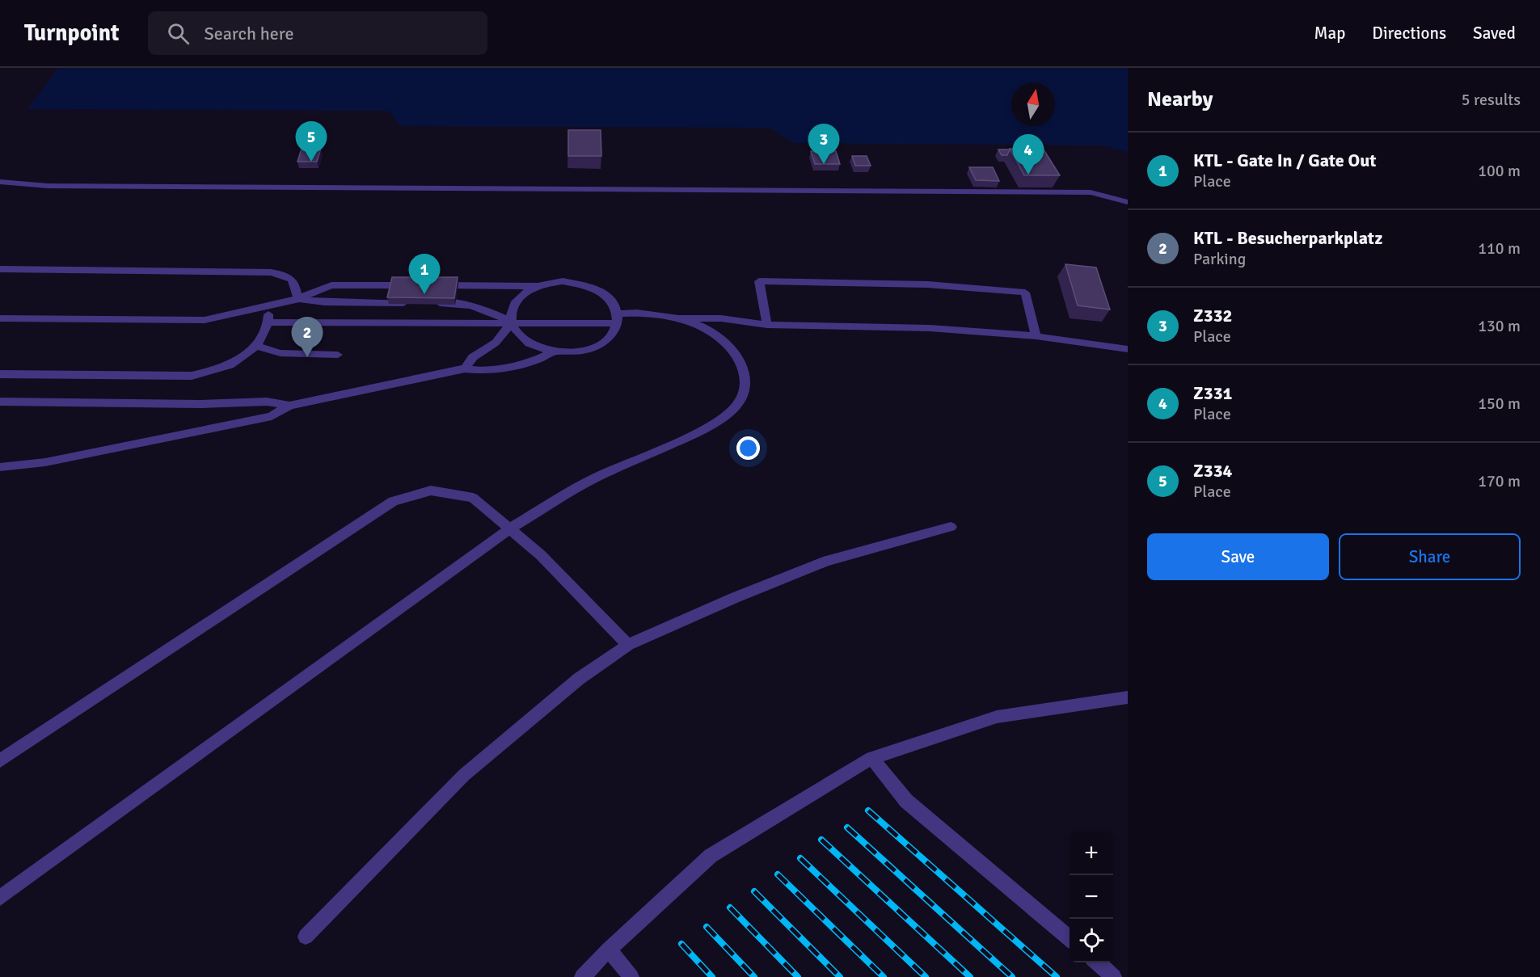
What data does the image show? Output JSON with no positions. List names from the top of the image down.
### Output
{
  "north": "top",
  "page": {
    "header": "Turnpoint",
    "search": "Search here",
    "nav": ["Map", "Directions", "Saved"],
    "heading": ["Nearby", "5 results"],
    "pins": [
      "5",
      "3",
      "4",
      "1",
      "2"
    ],
    "list": [
      {
        "mark": "1",
        "name": "KTL - Gate In / Gate Out",
        "note": "Place",
        "value": "100 m"
      },
      {
        "mark": "2",
        "name": "KTL - Besucherparkplatz",
        "note": "Parking",
        "value": "110 m"
      },
      {
        "mark": "3",
        "name": "Z332",
        "note": "Place",
        "value": "130 m"
      },
      {
        "mark": "4",
        "name": "Z331",
        "note": "Place",
        "value": "150 m"
      },
      {
        "mark": "5",
        "name": "Z334",
        "note": "Place",
        "value": "170 m"
      }
    ],
    "buttons": ["Save", "Share"],
    "map_buttons": ["+", "−"]
  }
}
